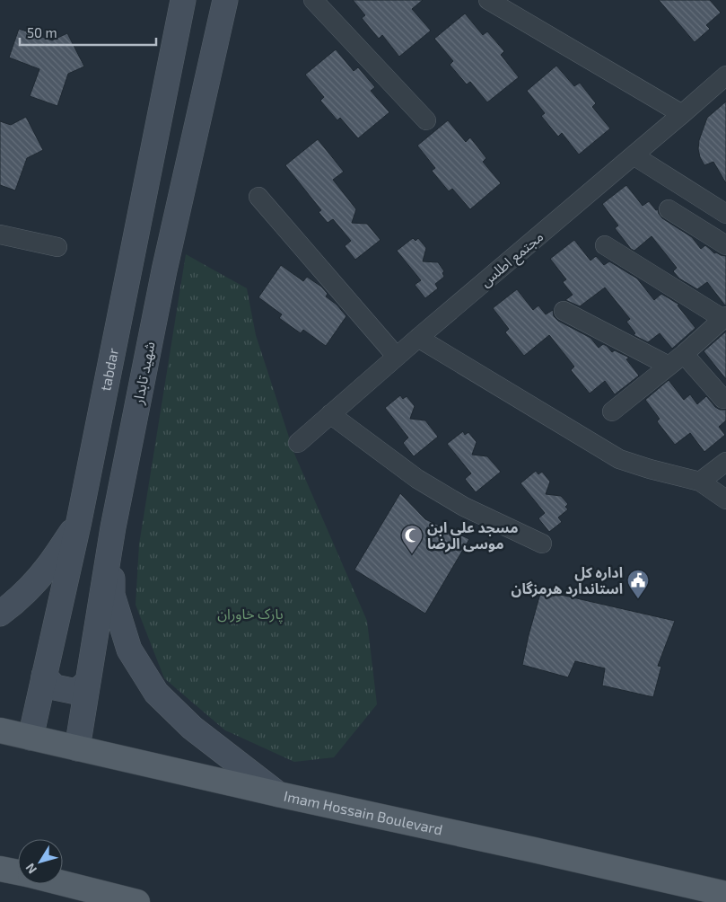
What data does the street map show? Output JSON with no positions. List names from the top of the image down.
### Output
{
  "streets": {
    "main road": ["tabdar", "شهید تابدار", "Imam Hossain Boulevard"],
    "street": ["مجتمع اطلس"]
  },
  "crossings": [
    ["tabdar", "Imam Hossain Boulevard"],
    ["شهید تابدار", "Imam Hossain Boulevard"]
  ],
  "parks": ["پارک خاوران"],
  "places": {
    "mosque": ["مسجد علی ابن موسی الرضا"],
    "public building": ["اداره کل استاندارد هرمزگان"]
  },
  "scale_bar": "50 m",
  "north": "bottom left"
}
